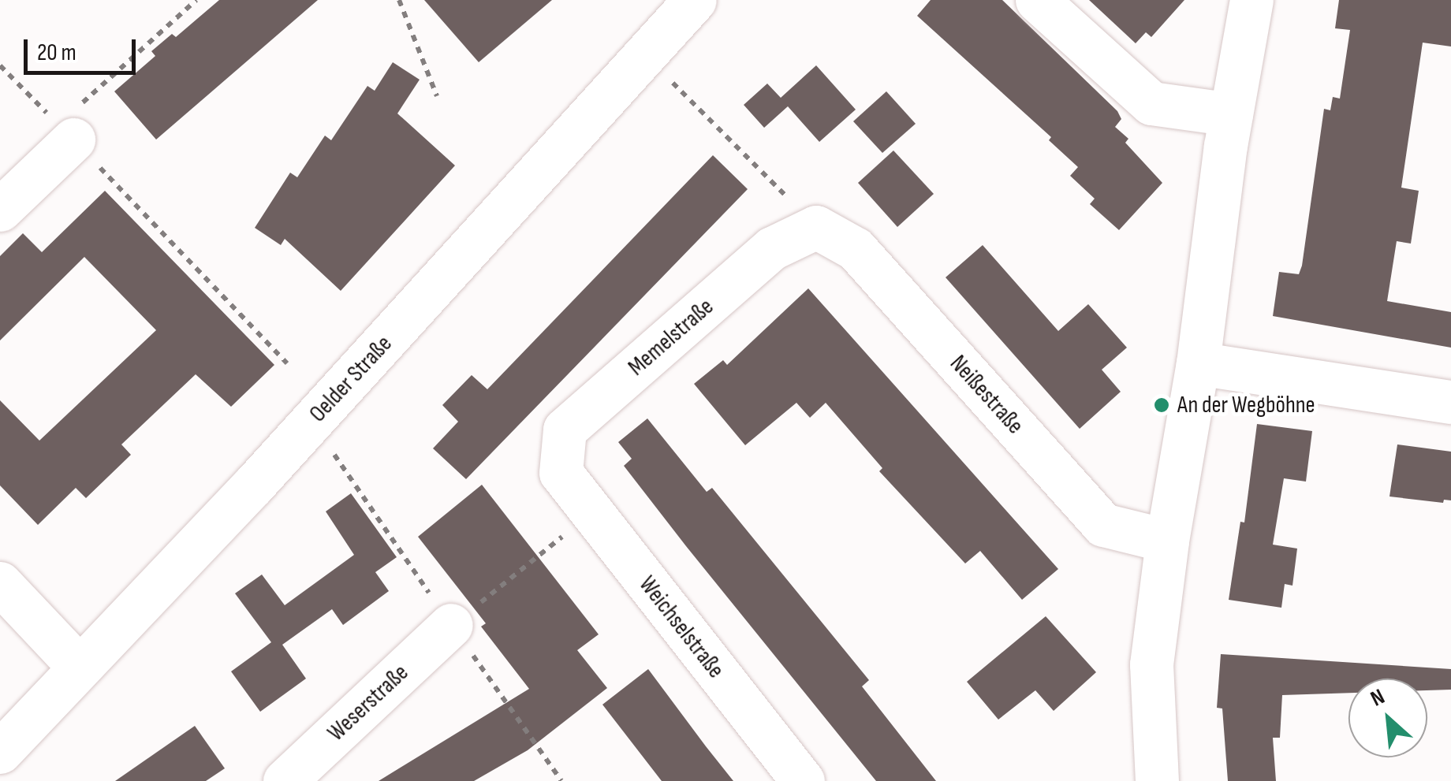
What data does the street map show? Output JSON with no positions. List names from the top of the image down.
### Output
{
  "streets": {
    "street": [
      "Memelstraße",
      "Oelder Straße",
      "Neißestraße",
      "Weichselstraße",
      "Weserstraße"
    ]
  },
  "crossings": [
    ["Memelstraße", "Neißestraße"],
    ["Memelstraße", "Weichselstraße"]
  ],
  "places": ["An der Wegböhne"],
  "scale_bar": "20 m",
  "north": "top left"
}
